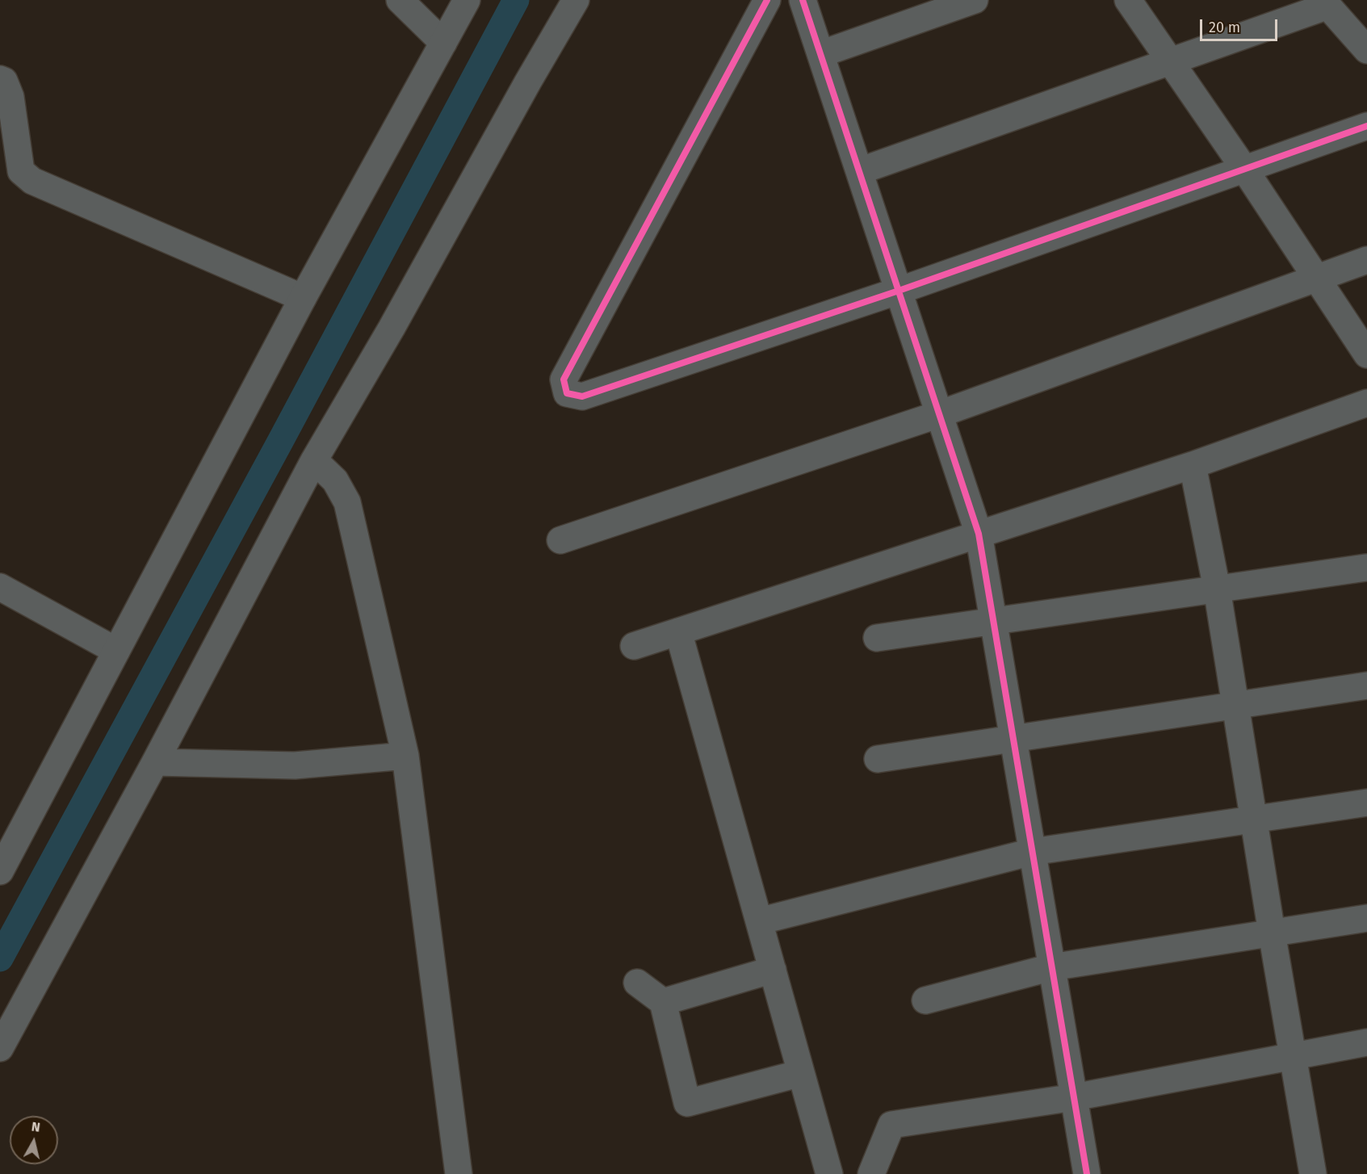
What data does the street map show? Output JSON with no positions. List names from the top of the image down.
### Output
{
  "scale_bar": "20 m",
  "north": "top"
}
